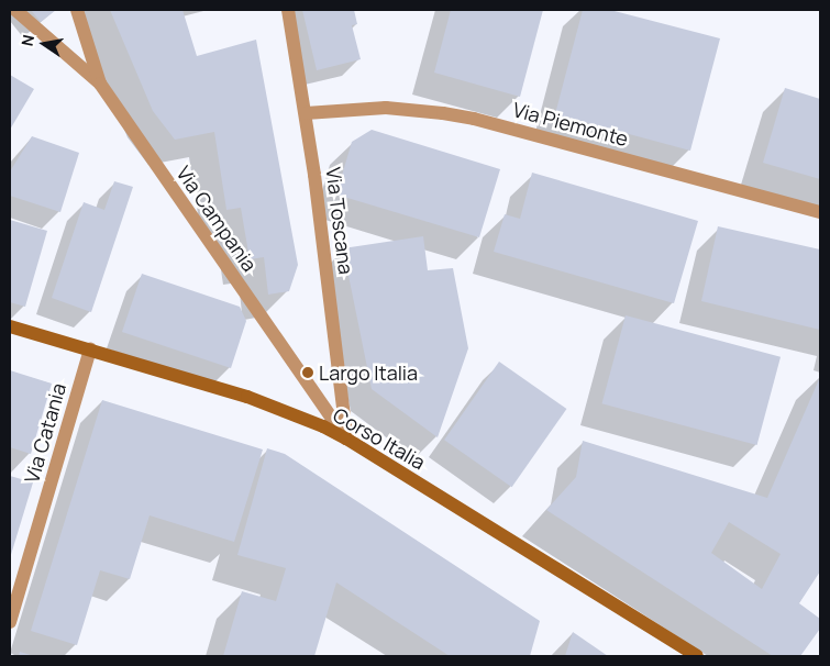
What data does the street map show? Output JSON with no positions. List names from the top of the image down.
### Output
{
  "streets": {
    "street": [
      "Via Piemonte",
      "Via Campania",
      "Via Toscana",
      "Via Catania",
      "Corso Italia"
    ]
  },
  "crossings": [
    ["Via Piemonte", "Via Toscana"],
    ["Via Campania", "Via Toscana"],
    ["Via Campania", "Corso Italia"],
    ["Via Toscana", "Corso Italia"],
    ["Via Catania", "Corso Italia"]
  ],
  "places": ["Largo Italia"],
  "north": "left"
}
